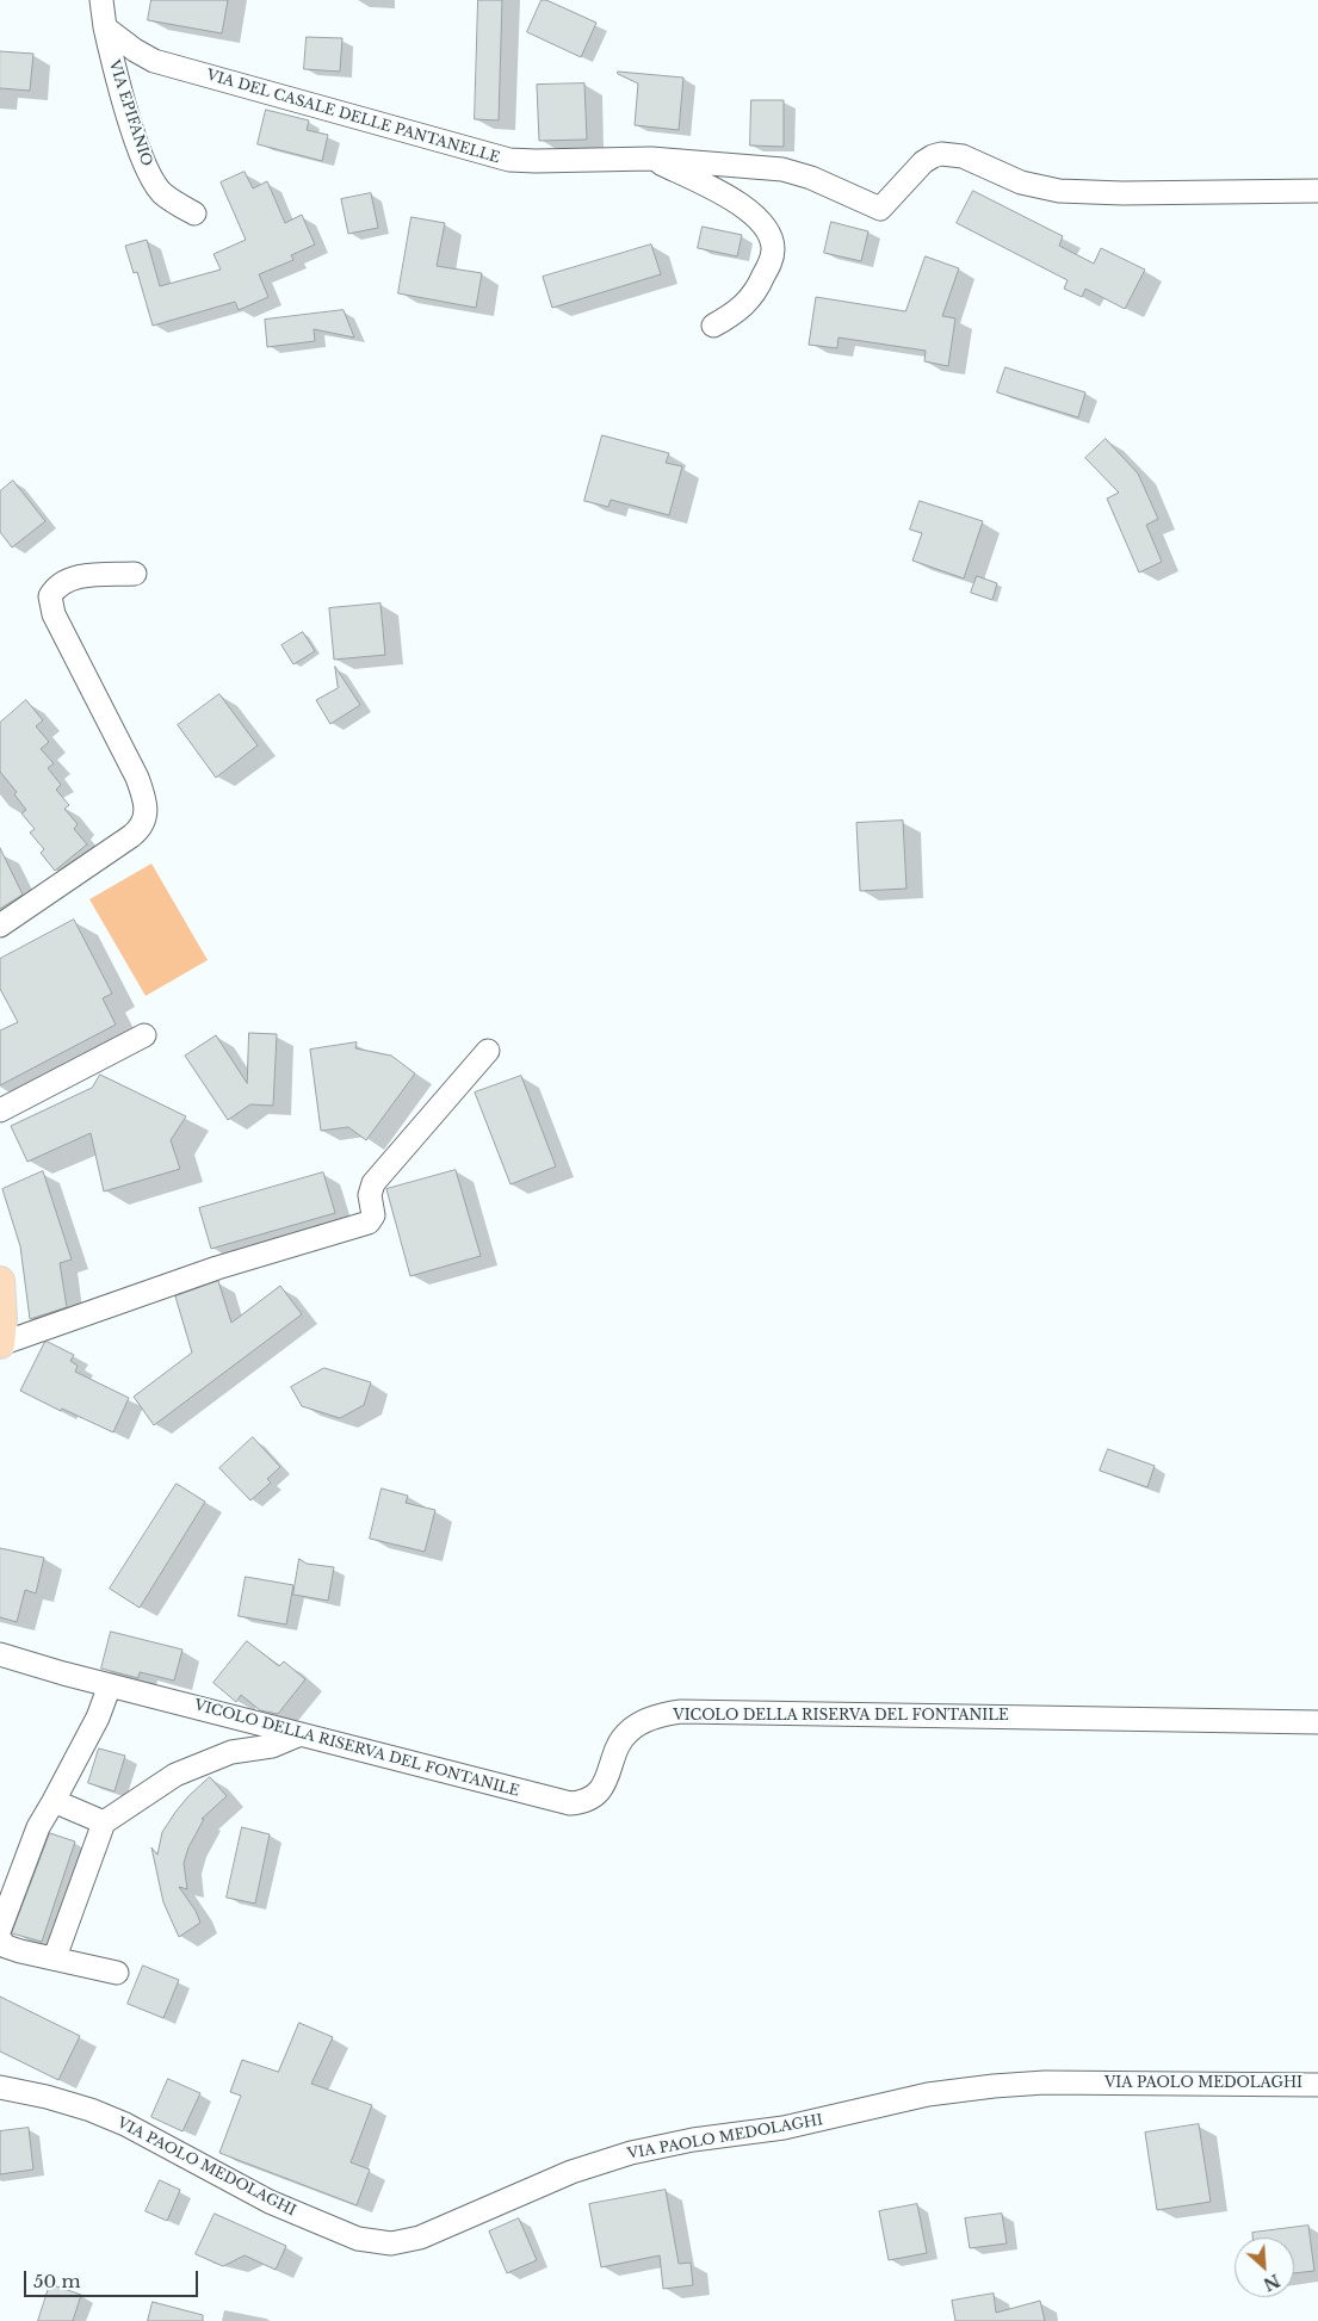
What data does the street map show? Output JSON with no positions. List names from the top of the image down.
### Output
{
  "streets": {
    "street": [
      "VIA EPIFANIO",
      "VIA DEL CASALE DELLE PANTANELLE",
      "VICOLO DELLA RISERVA DEL FONTANILE",
      "VIA PAOLO MEDOLAGHI"
    ]
  },
  "crossings": [
    ["VIA EPIFANIO", "VIA DEL CASALE DELLE PANTANELLE"]
  ],
  "scale_bar": "50 m",
  "north": "bottom right"
}
